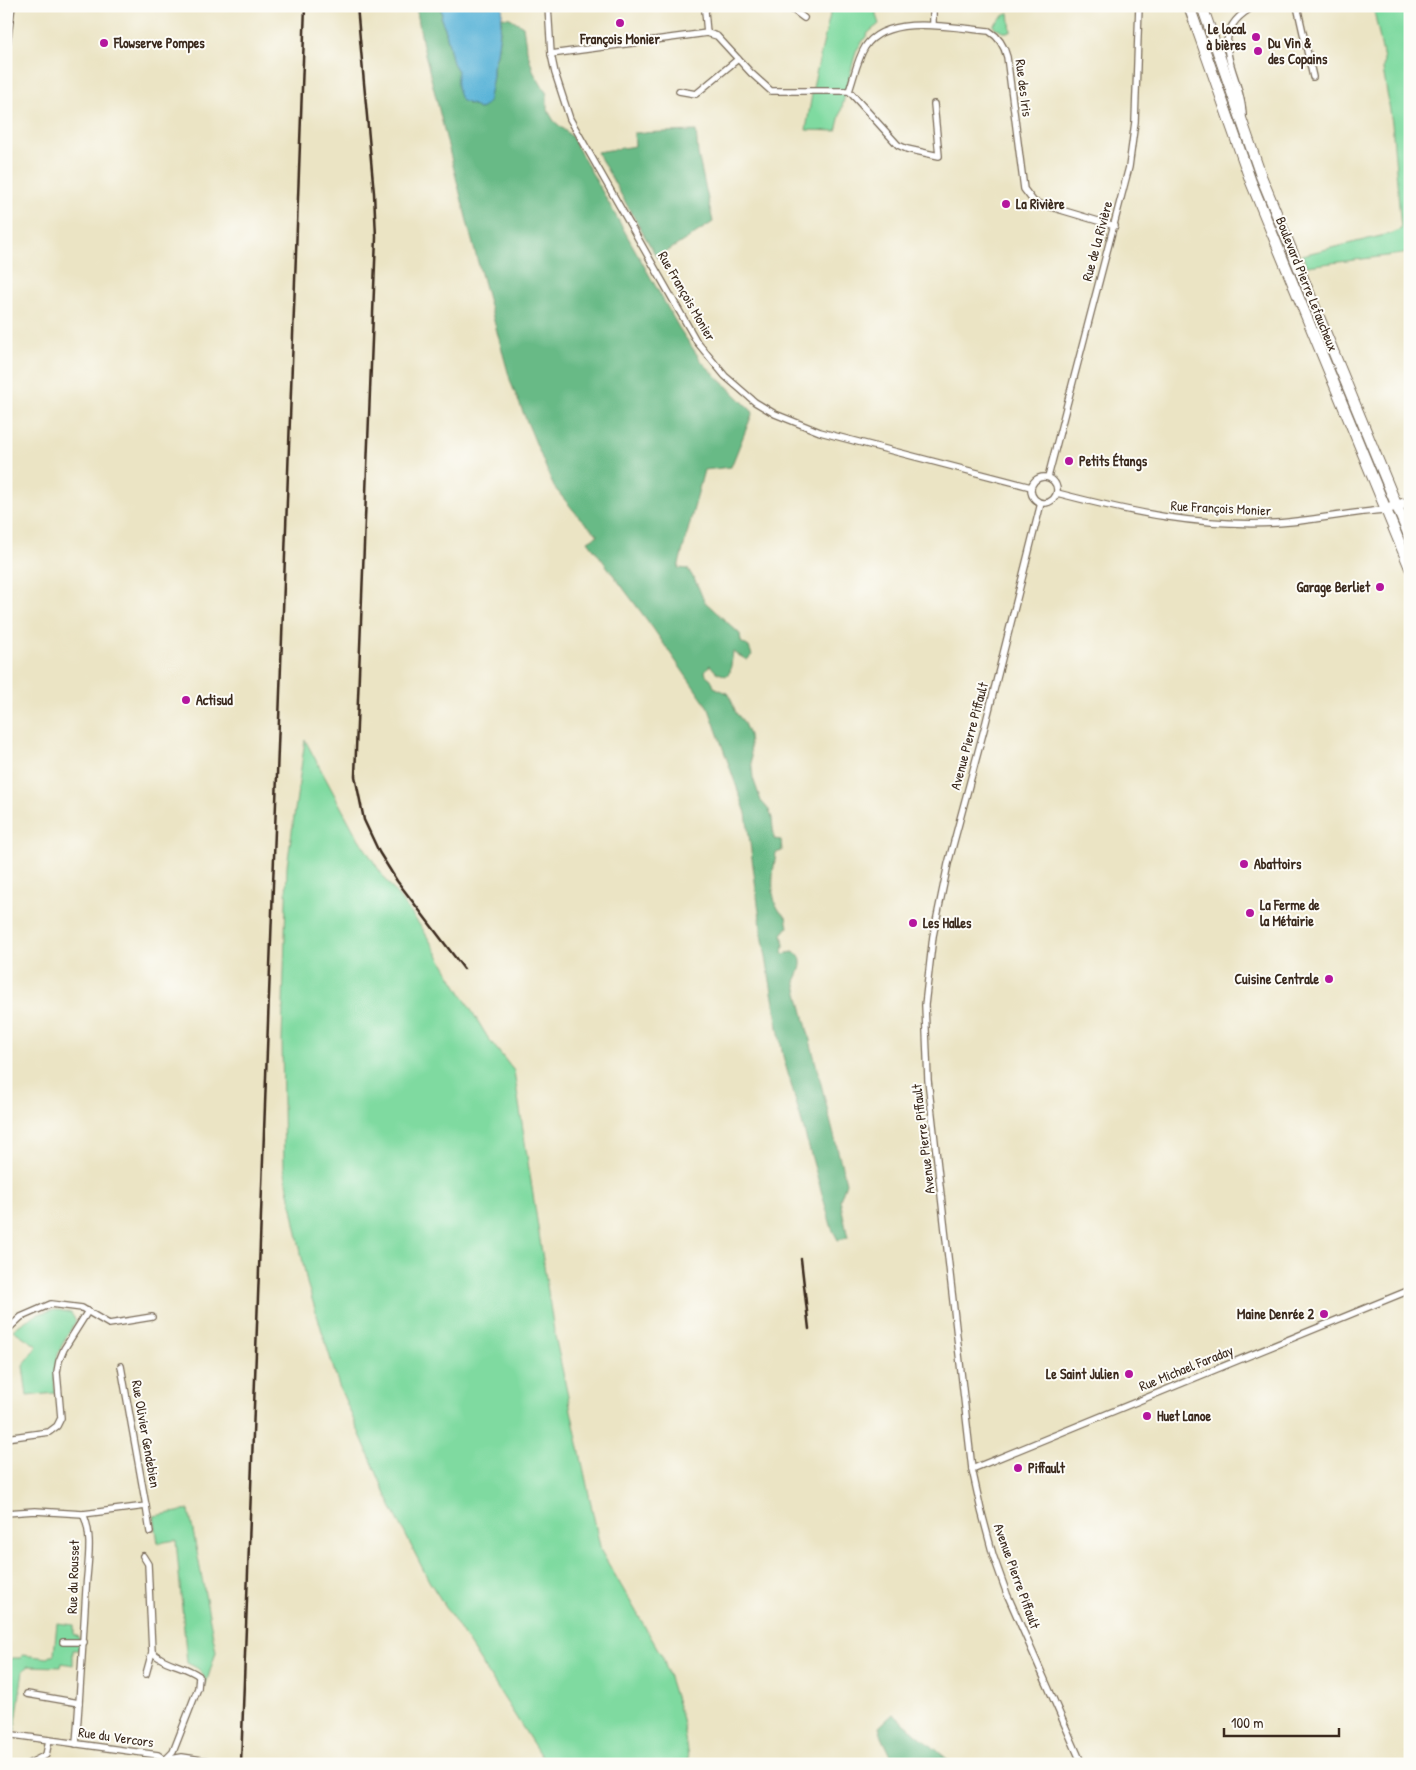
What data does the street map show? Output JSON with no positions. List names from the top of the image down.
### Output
{
  "streets": {
    "main road": ["Boulevard Pierre Lefaucheux"],
    "street": [
      "Rue des Iris",
      "Rue de la Rivière",
      "Rue François Monier",
      "Avenue Pierre Piffault",
      "Rue Michael Faraday",
      "Rue Olivier Gendebien",
      "Rue du Rousset",
      "Rue du Vercors"
    ]
  },
  "crossings": [
    ["Rue des Iris", "Rue de la Rivière"],
    ["Rue de la Rivière", "Rue François Monier"],
    ["Rue de la Rivière", "Avenue Pierre Piffault"],
    ["Boulevard Pierre Lefaucheux", "Rue François Monier"],
    ["Rue François Monier", "Avenue Pierre Piffault"],
    ["Avenue Pierre Piffault", "Rue Michael Faraday"],
    ["Rue Olivier Gendebien", "Rue du Rousset"],
    ["Rue du Rousset", "Rue du Vercors"]
  ],
  "places": [
    "François Monier",
    "Le local à bières",
    "Flowserve Pompes",
    "Du Vin & des Copains",
    "La Rivière",
    "Petits Étangs",
    "Garage Berliet",
    "Actisud",
    "Abattoirs",
    "La Ferme de la Métairie",
    "Les Halles",
    "Cuisine Centrale",
    "Maine Denrée 2",
    "Le Saint Julien",
    "Huet Lanoe",
    "Piffault"
  ],
  "scale_bar": "100 m"
}
